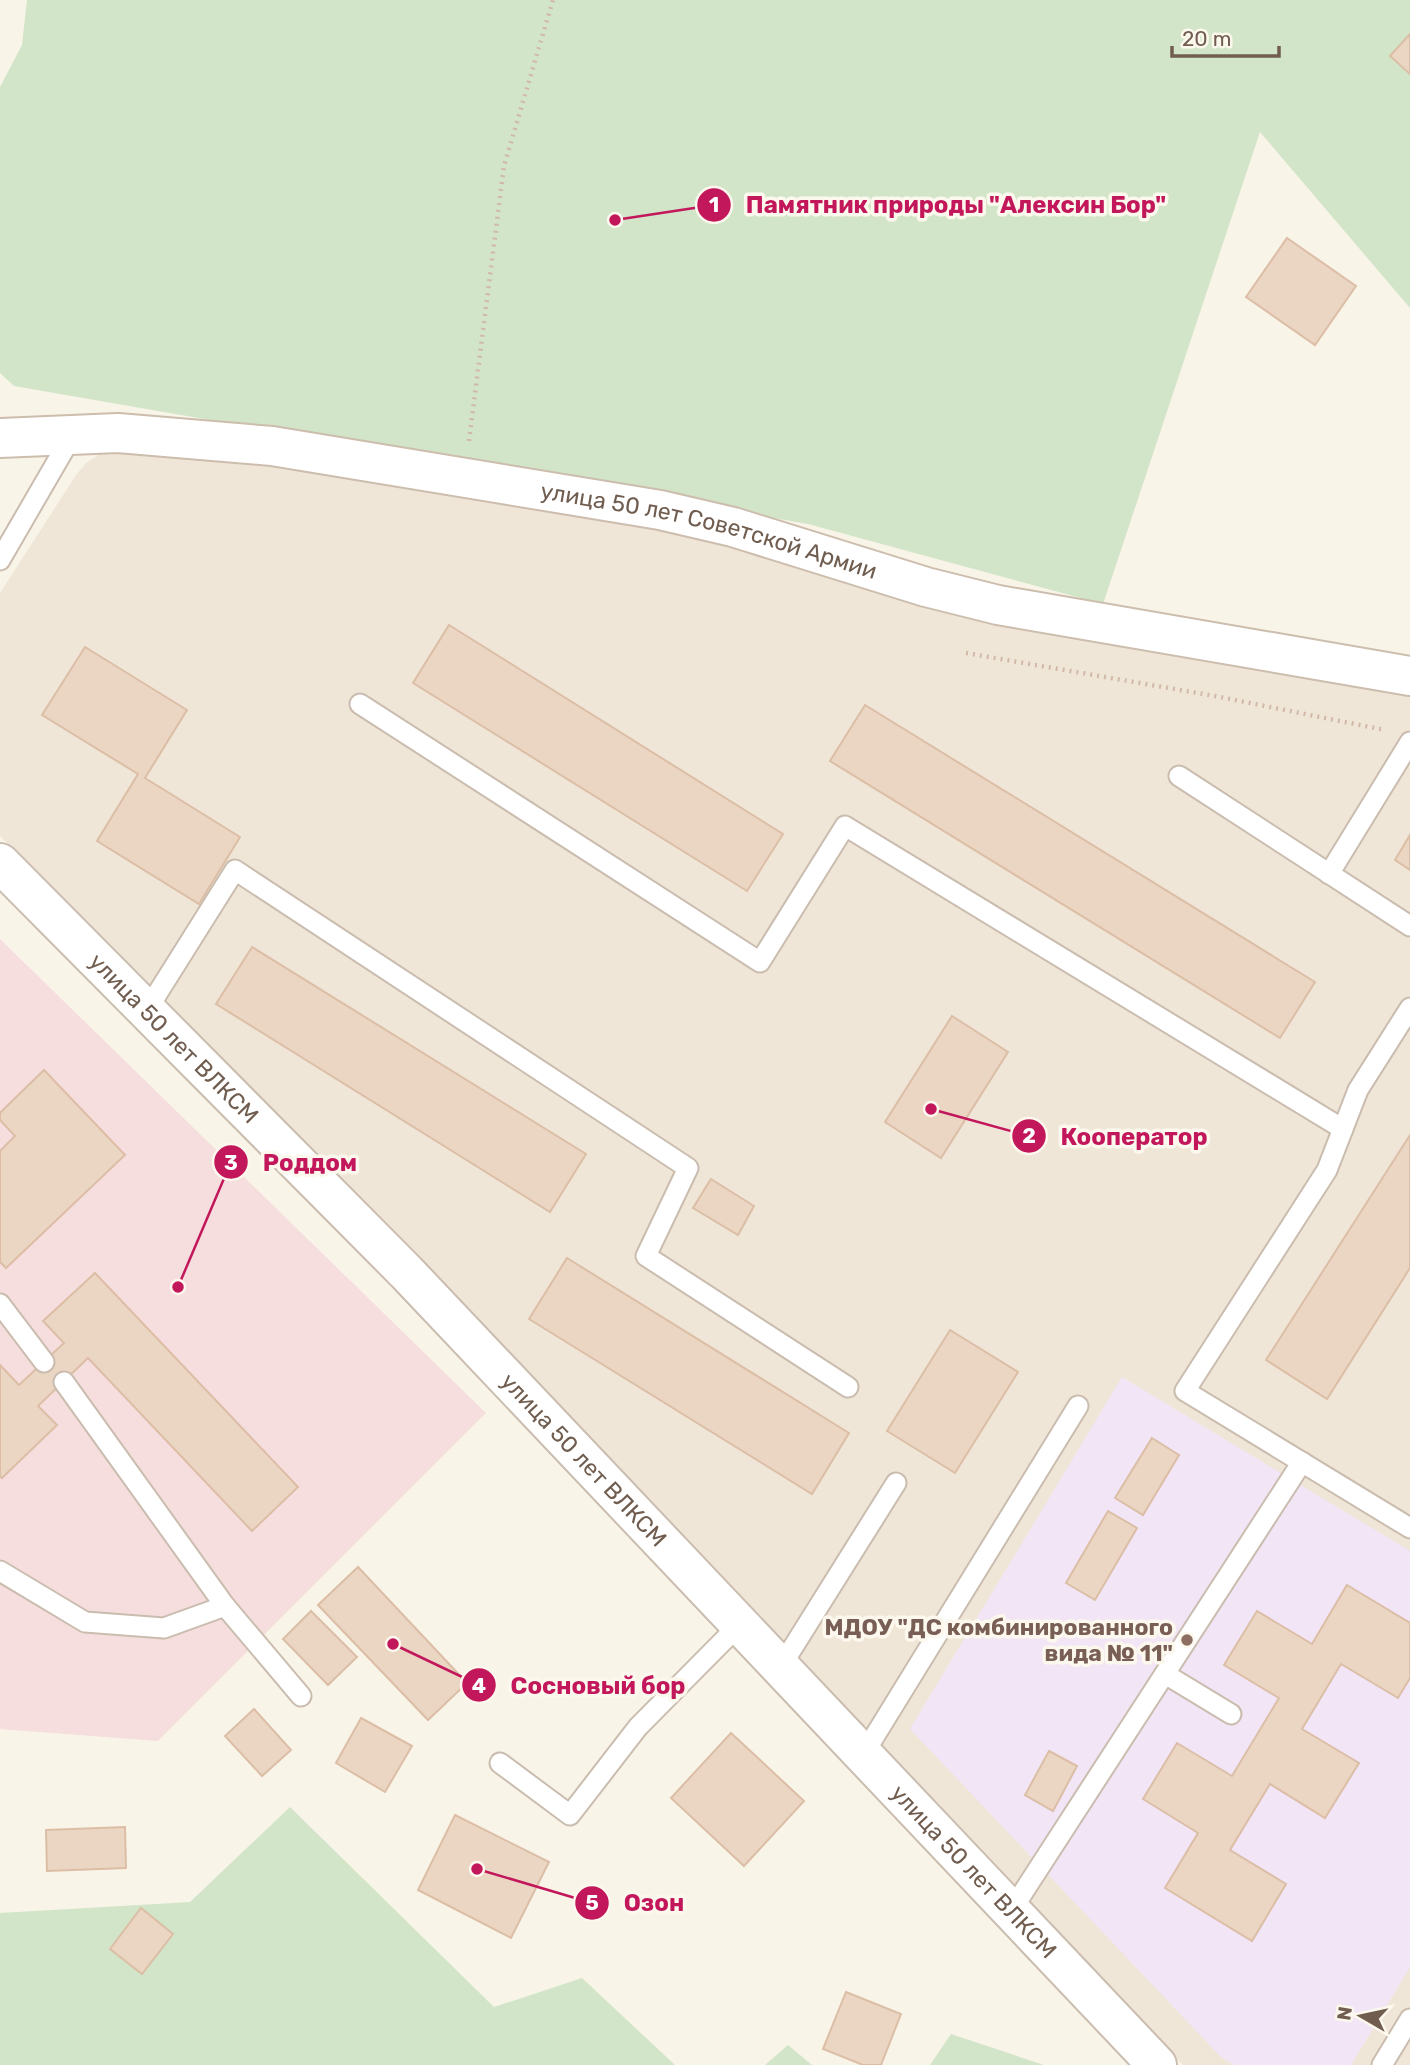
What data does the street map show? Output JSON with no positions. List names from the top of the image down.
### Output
{
  "streets": {
    "street": ["улица 50 лет Советской Армии", "улица 50 лет ВЛКСМ"]
  },
  "places": [
    "Памятник природы \"Алексин Бор\"",
    "Кооператор",
    "Роддом",
    "МДОУ \"ДС комбинированного вида № 11\"",
    "Сосновый бор",
    "Озон"
  ],
  "scale_bar": "20 m",
  "north": "left"
}
